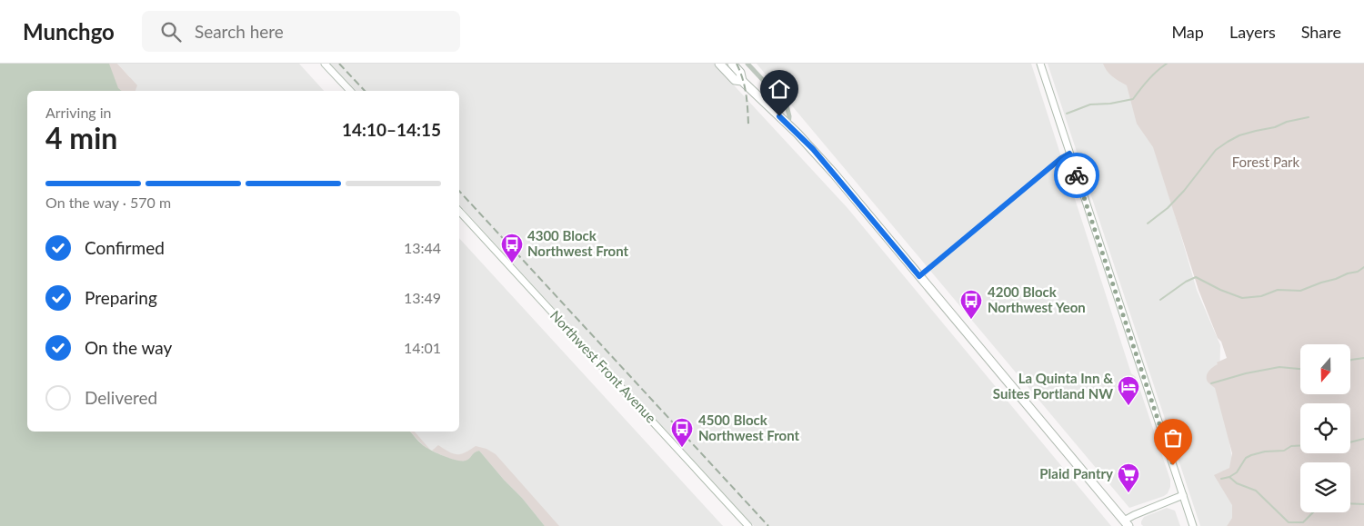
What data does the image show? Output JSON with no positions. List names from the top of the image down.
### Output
{
  "streets": {
    "main road": ["Northwest Front Avenue"]
  },
  "parks": ["Forest Park"],
  "places": {
    "bus stop": ["4300 Block Northwest Front", "4200 Block Northwest Yeon", "4500 Block Northwest Front"],
    "hotel": ["La Quinta Inn & Suites Portland NW"],
    "supermarket": ["Plaid Pantry"]
  },
  "north": "bottom",
  "page": {
    "header": "Munchgo",
    "search": "Search here",
    "nav": ["Map", "Layers", "Share"],
    "heading": ["4 min", "Arriving in", "14:10–14:15"],
    "bar": "On the way · 570 m",
    "list": [
      ["Confirmed", "13:44"],
      ["Preparing", "13:49"],
      ["On the way", "14:01"],
      "Delivered"
    ]
  }
}
